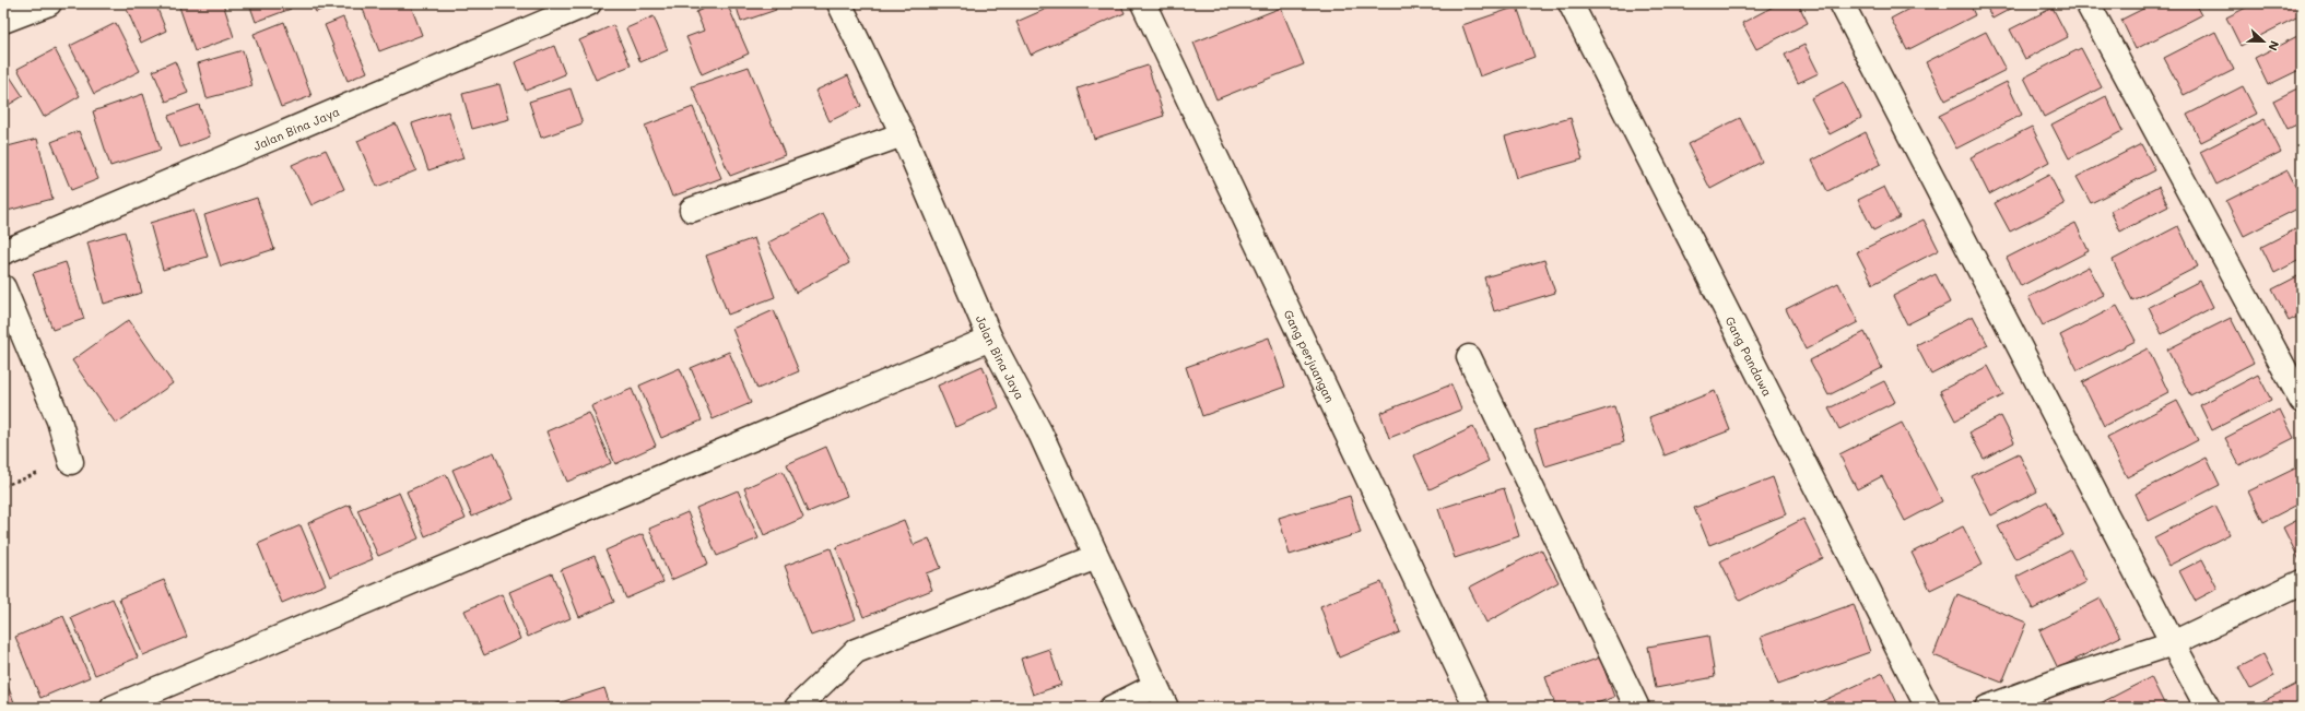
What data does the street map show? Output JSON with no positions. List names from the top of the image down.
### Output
{
  "streets": {
    "street": ["Jalan Bina Jaya", "Gang perjuangan", "Gang Pandawa"]
  },
  "north": "right"
}
